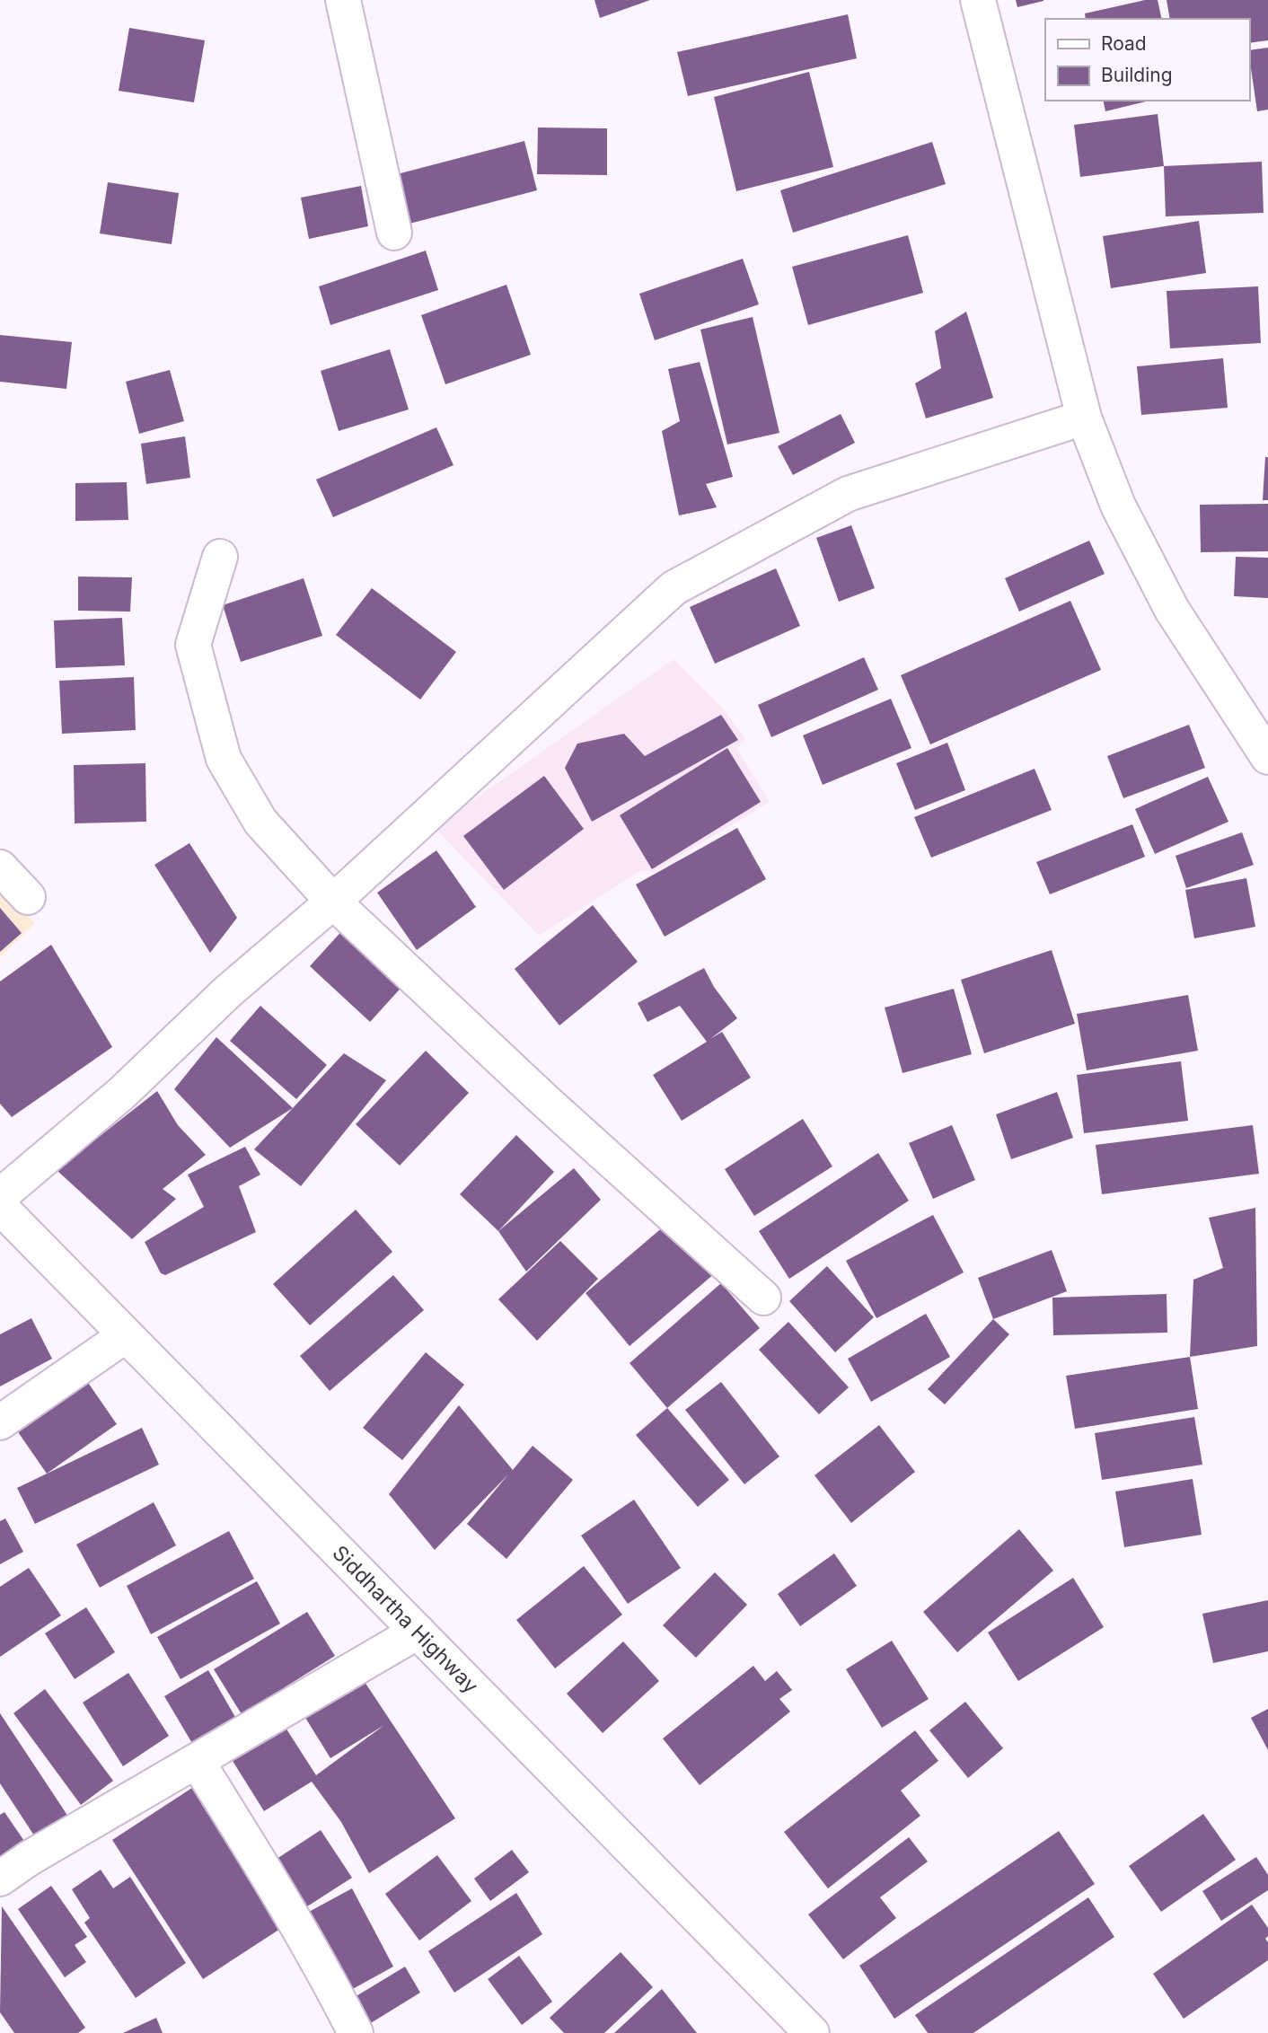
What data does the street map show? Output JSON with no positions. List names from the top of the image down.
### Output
{
  "streets": {
    "main road": ["Siddhartha Highway"]
  },
  "legend": ["Road", "Building"]
}
